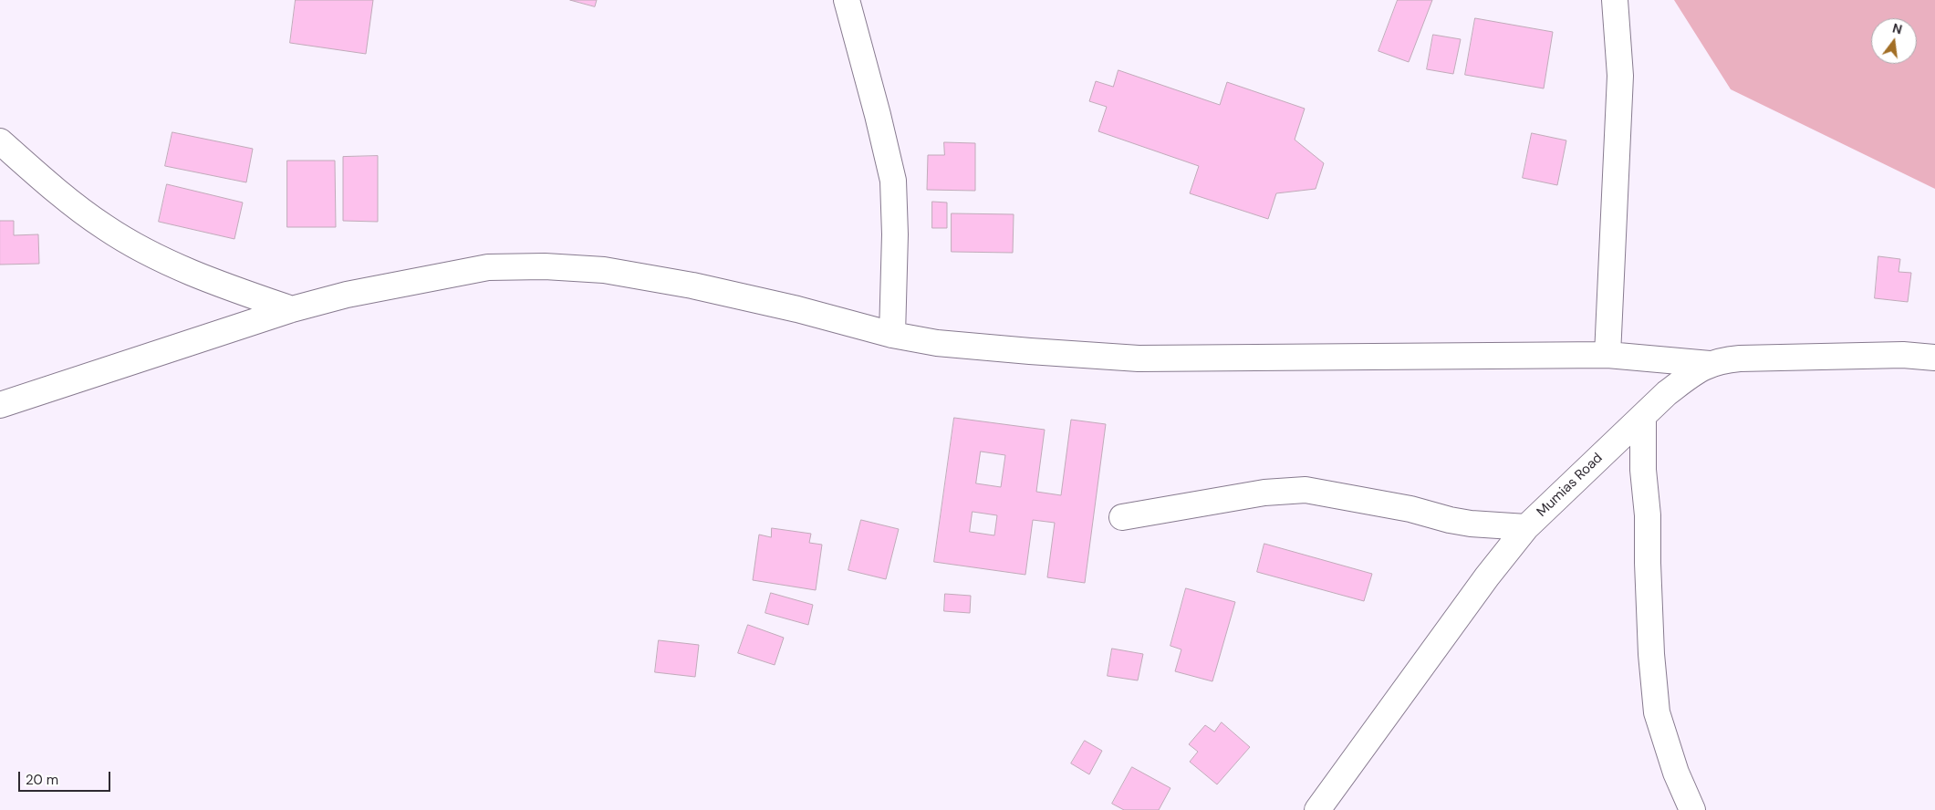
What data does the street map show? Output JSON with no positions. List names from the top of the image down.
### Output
{
  "streets": {
    "street": ["Mumias Road"]
  },
  "scale_bar": "20 m",
  "north": "top"
}
